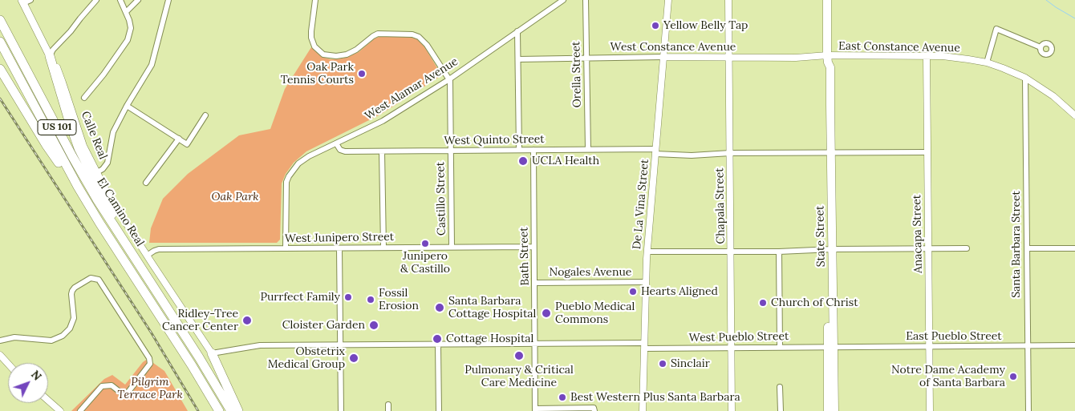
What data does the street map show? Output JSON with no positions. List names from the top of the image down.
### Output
{
  "streets": {
    "highway": ["US 101", "El Camino Real"],
    "main road": ["Calle Real", "State Street"],
    "street": [
      "West Constance Avenue",
      "East Constance Avenue",
      "Orella Street",
      "West Alamar Avenue",
      "West Quinto Street",
      "Castillo Street",
      "De La Vina Street",
      "Chapala Street",
      "Anacapa Street",
      "West Junipero Street",
      "Santa Barbara Street",
      "Bath Street",
      "Nogales Avenue",
      "East Pueblo Street",
      "West Pueblo Street"
    ]
  },
  "crossings": [
    ["West Constance Avenue", "East Constance Avenue"],
    ["West Constance Avenue", "Orella Street"],
    ["West Constance Avenue", "De La Vina Street"],
    ["West Constance Avenue", "Chapala Street"],
    ["West Constance Avenue", "State Street"],
    ["East Constance Avenue", "Anacapa Street"],
    ["East Constance Avenue", "State Street"],
    ["East Constance Avenue", "Santa Barbara Street"],
    ["Orella Street", "West Quinto Street"],
    ["West Alamar Avenue", "West Quinto Street"],
    ["West Alamar Avenue", "Castillo Street"],
    ["West Alamar Avenue", "West Junipero Street"],
    ["Calle Real", "West Junipero Street"],
    ["Calle Real", "West Pueblo Street"],
    ["West Quinto Street", "Castillo Street"],
    ["West Quinto Street", "De La Vina Street"],
    ["West Quinto Street", "Chapala Street"],
    ["West Quinto Street", "Anacapa Street"],
    ["West Quinto Street", "State Street"],
    ["West Quinto Street", "Bath Street"],
    ["Castillo Street", "West Junipero Street"],
    ["De La Vina Street", "Nogales Avenue"],
    ["De La Vina Street", "West Pueblo Street"],
    ["Chapala Street", "West Pueblo Street"],
    ["Anacapa Street", "East Pueblo Street"],
    ["State Street", "East Pueblo Street"],
    ["State Street", "West Pueblo Street"],
    ["West Junipero Street", "Bath Street"],
    ["Santa Barbara Street", "East Pueblo Street"],
    ["Bath Street", "Nogales Avenue"],
    ["Bath Street", "West Pueblo Street"],
    ["East Pueblo Street", "West Pueblo Street"]
  ],
  "parks": ["Oak Park", "Pilgrim Terrace Park"],
  "places": [
    "Yellow Belly Tap",
    "Oak Park Tennis Courts",
    "UCLA Health",
    "Junipero & Castillo",
    "Hearts Aligned",
    "Purrfect Family",
    "Fossil Erosion",
    "Church of Christ",
    "Santa Barbara Cottage Hospital",
    "Pueblo Medical Commons",
    "Ridley-Tree Cancer Center",
    "Cloister Garden",
    "Cottage Hospital",
    "Pulmonary & Critical Care Medicine",
    "Obstetrix Medical Group",
    "Sinclair",
    "Notre Dame Academy of Santa Barbara",
    "Best Western Plus Santa Barbara"
  ],
  "north": "top right"
}
